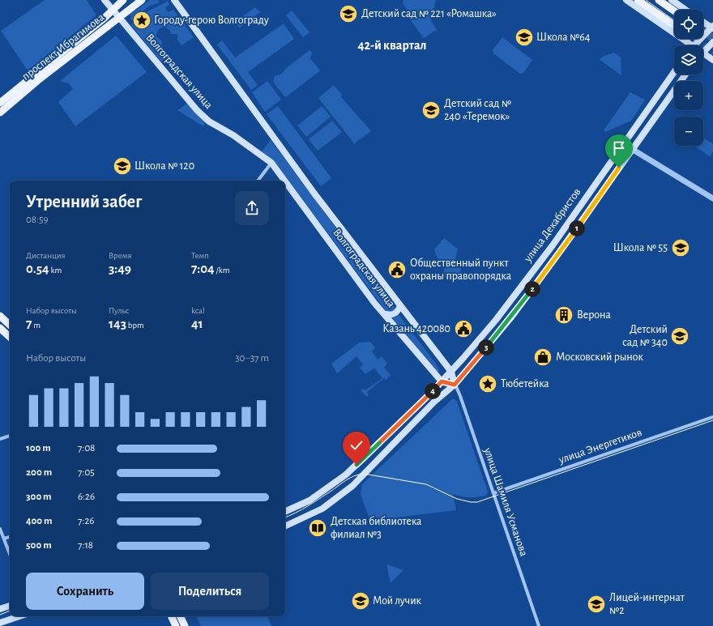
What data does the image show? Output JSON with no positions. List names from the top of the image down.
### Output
{
  "streets": {
    "main road": ["проспект Ибрагимова", "Волгоградская улица", "улица Декабристов"],
    "street": ["улица Энергетиков", "улица Шамиля Усманова"]
  },
  "crossings": [
    ["проспект Ибрагимова", "Волгоградская улица"],
    ["Волгоградская улица", "улица Декабристов"],
    ["Волгоградская улица", "улица Шамиля Усманова"],
    ["улица Декабристов", "улица Шамиля Усманова"],
    ["улица Энергетиков", "улица Шамиля Усманова"]
  ],
  "districts": ["42-й квартал"],
  "places": {
    "school or university": [
      "Детский сад № 221 «Ромашка»",
      "Школа №64",
      "Детский сад № 240 «Теремок»",
      "Школа № 120",
      "Школа № 55",
      "Детский сад № 340",
      "Мой лучик",
      "Лицей-интернат №2"
    ],
    "place": ["Городу-герою Волгограду", "Тюбетейка"],
    "public building": ["Общественный пункт охраны правопорядка", "Казань 420080"],
    "building": ["Верона"],
    "shop": ["Московский рынок"],
    "library": ["Детская библиотека филиал №3"]
  },
  "page": {
    "map_buttons": ["+", "−"],
    "heading": ["Утренний забег", "08:59"],
    "pins": [
      "1",
      "2",
      "3",
      "4"
    ],
    "stats": [
      ["Дистанция", "0.54 km"],
      ["Время", "3:49"],
      ["Темп", "7:04 /km"],
      ["Набор высоты", "7 m"],
      ["Пульс", "143 bpm"],
      ["kcal", "41"]
    ],
    "chart": ["Набор высоты", "30–37 m"],
    "list": [
      {
        "name": "100 m",
        "note": "7:08"
      },
      {
        "name": "200 m",
        "note": "7:05"
      },
      {
        "name": "300 m",
        "note": "6:26"
      },
      {
        "name": "400 m",
        "note": "7:26"
      },
      {
        "name": "500 m",
        "note": "7:18"
      }
    ],
    "buttons": ["Сохранить", "Поделиться"]
  }
}
